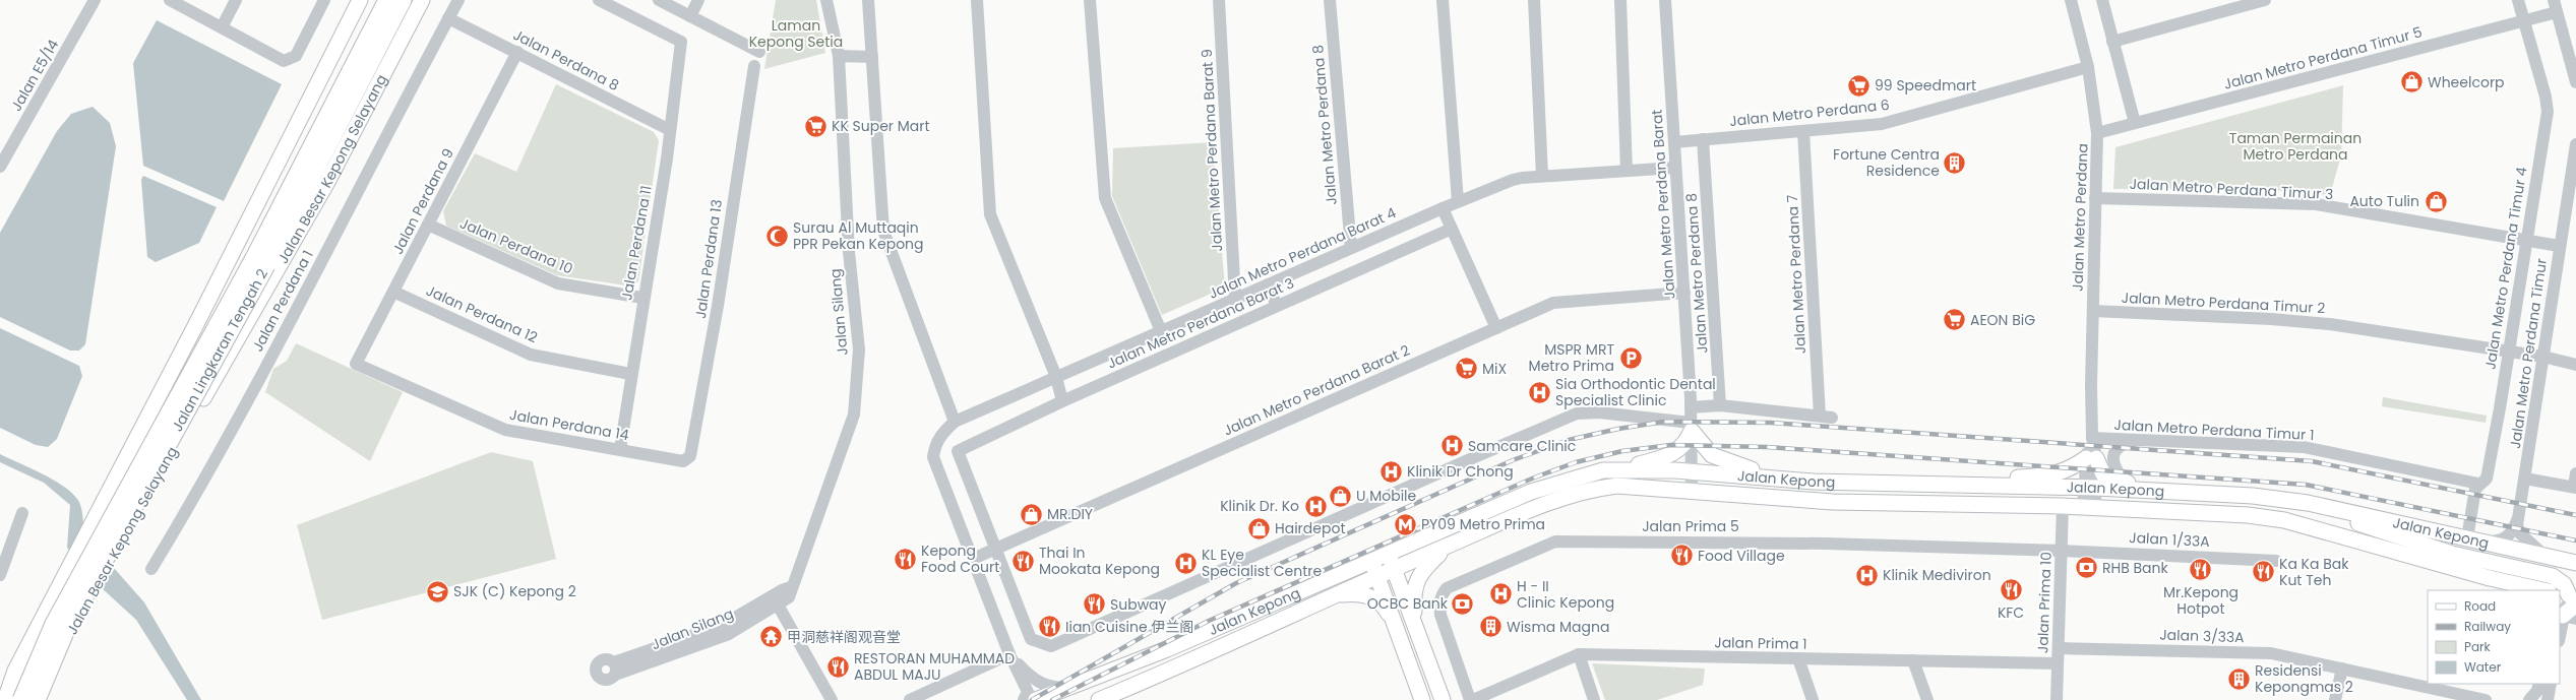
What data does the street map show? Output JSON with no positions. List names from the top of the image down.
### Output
{
  "streets": {
    "highway": ["Jalan Lingkaran Tengah 2"],
    "main road": ["Jalan Besar Kepong Selayang", "Jalan Kepong"],
    "street": [
      "Jalan Metro Perdana Timur 5",
      "Jalan Perdana 8",
      "Jalan E5/14",
      "Jalan Metro Perdana 6",
      "Jalan Metro Perdana 8",
      "Jalan Metro Perdana Barat 9",
      "Jalan Metro Perdana Timur 3",
      "Jalan Perdana 9",
      "Jalan Metro Perdana Barat",
      "Jalan Metro Perdana",
      "Jalan Perdana 11",
      "Jalan Perdana 10",
      "Jalan Metro Perdana Barat 4",
      "Jalan Perdana 13",
      "Jalan Metro Perdana Timur 4",
      "Jalan Metro Perdana 7",
      "Jalan Perdana 1",
      "Jalan Metro Perdana Timur 2",
      "Jalan Silang",
      "Jalan Perdana 12",
      "Jalan Metro Perdana Barat 3",
      "Jalan Metro Perdana Timur",
      "Jalan Metro Perdana Barat 2",
      "Jalan Perdana 14",
      "Jalan Metro Perdana Timur 1",
      "Jalan Prima 5",
      "Jalan 1/33A",
      "Jalan Prima 10",
      "Jalan 3/33A",
      "Jalan Prima 1"
    ]
  },
  "crossings": [
    ["Jalan Metro Perdana Timur 5", "Jalan Metro Perdana"],
    ["Jalan Metro Perdana Timur 5", "Jalan Metro Perdana Timur 4"],
    ["Jalan Perdana 8", "Jalan Perdana 9"],
    ["Jalan Perdana 8", "Jalan Perdana 11"],
    ["Jalan Perdana 8", "Jalan Perdana 1"],
    ["Jalan Metro Perdana 6", "Jalan Metro Perdana 8"],
    ["Jalan Metro Perdana 6", "Jalan Metro Perdana Barat"],
    ["Jalan Metro Perdana 6", "Jalan Metro Perdana"],
    ["Jalan Metro Perdana 6", "Jalan Metro Perdana 7"],
    ["Jalan Metro Perdana 8", "Jalan Metro Perdana Barat 4"],
    ["Jalan Metro Perdana Barat 9", "Jalan Metro Perdana Barat 4"],
    ["Jalan Metro Perdana Timur 3", "Jalan Metro Perdana"],
    ["Jalan Metro Perdana Timur 3", "Jalan Metro Perdana Timur 4"],
    ["Jalan Metro Perdana Timur 3", "Jalan Metro Perdana Timur"],
    ["Jalan Perdana 9", "Jalan Perdana 10"],
    ["Jalan Perdana 9", "Jalan Perdana 12"],
    ["Jalan Perdana 9", "Jalan Perdana 14"],
    ["Jalan Metro Perdana Barat", "Jalan Metro Perdana Barat 4"],
    ["Jalan Metro Perdana Barat", "Jalan Metro Perdana Barat 2"],
    ["Jalan Metro Perdana Barat", "Jalan Kepong"],
    ["Jalan Metro Perdana", "Jalan Metro Perdana Timur 2"],
    ["Jalan Metro Perdana", "Jalan Metro Perdana Timur 1"],
    ["Jalan Metro Perdana", "Jalan Kepong"],
    ["Jalan Perdana 11", "Jalan Perdana 10"],
    ["Jalan Perdana 11", "Jalan Perdana 12"],
    ["Jalan Perdana 11", "Jalan Perdana 14"],
    ["Jalan Perdana 13", "Jalan Perdana 14"],
    ["Jalan Metro Perdana Timur 4", "Jalan Metro Perdana Timur 2"],
    ["Jalan Metro Perdana Timur 4", "Jalan Metro Perdana Timur 1"],
    ["Jalan Metro Perdana Timur 4", "Jalan Kepong"],
    ["Jalan Metro Perdana Timur 2", "Jalan Metro Perdana Timur"],
    ["Jalan Metro Perdana Barat 3", "Jalan Metro Perdana Barat 2"],
    ["Jalan Metro Perdana Timur", "Jalan Kepong"],
    ["Jalan Kepong", "Jalan Prima 10"],
    ["Jalan Prima 5", "Jalan 1/33A"],
    ["Jalan Prima 5", "Jalan Prima 10"],
    ["Jalan 1/33A", "Jalan Prima 10"],
    ["Jalan Prima 10", "Jalan 3/33A"],
    ["Jalan Prima 10", "Jalan Prima 1"]
  ],
  "parks": ["Laman Kepong Setia", "Taman Permainan Metro Perdana"],
  "places": {
    "shop": [
      "Wheelcorp",
      "Auto Tulin",
      "U Mobile",
      "MR.DIY",
      "Hairdepot"
    ],
    "supermarket": [
      "99 Speedmart",
      "KK Super Mart",
      "AEON BiG",
      "MiX"
    ],
    "building": ["Fortune Centra Residence", "Wisma Magna", "Residensi Kepongmas 2"],
    "mosque": ["Surau Al Muttaqin PPR Pekan Kepong"],
    "parking": ["MSPR MRT Metro Prima"],
    "hospital": [
      "Sia Orthodontic Dental Specialist Clinic",
      "Samcare Clinic",
      "Klinik Dr Chong",
      "Klinik Dr. Ko",
      "KL Eye Specialist Centre",
      "Klinik Mediviron",
      "H - II Clinic Kepong"
    ],
    "metro station": ["PY09 Metro Prima"],
    "restaurant": [
      "Food Village",
      "Kepong Food Court",
      "Thai In Mookata Kepong",
      "Mr.Kepong Hotpot",
      "Ka Ka Bak Kut Teh",
      "KFC",
      "Subway",
      "Iian Cuisine 伊兰阁",
      "RESTORAN MUHAMMAD ABDUL MAJU"
    ],
    "bank": ["RHB Bank", "OCBC Bank"],
    "school or university": ["SJK (C) Kepong 2"],
    "temple": ["甲洞慈祥阁观音堂"]
  },
  "legend": [
    "Road",
    "Railway",
    "Park",
    "Water"
  ]
}
